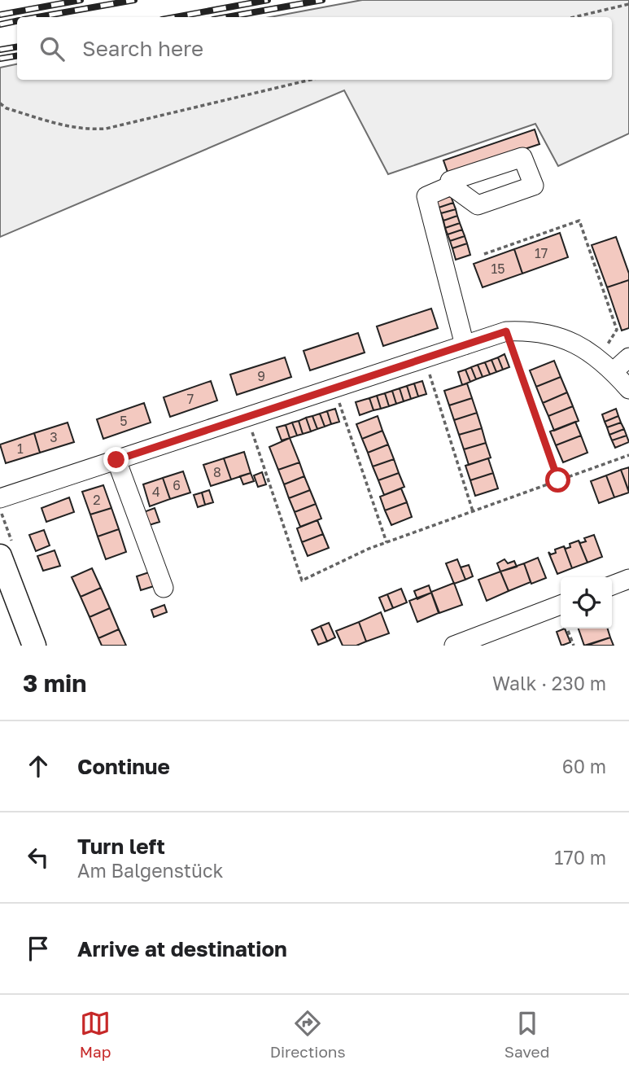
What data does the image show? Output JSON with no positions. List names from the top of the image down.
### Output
{
  "house_numbers": [
    "17",
    "15",
    "9",
    "7",
    "5",
    "3",
    "1",
    "8",
    "6",
    "4",
    "2"
  ],
  "page": {
    "search": "Search here",
    "heading": ["3 min", "Walk · 230 m"],
    "list": [
      ["Continue", "60 m"],
      ["Turn left", "Am Balgenstück", "170 m"],
      "Arrive at destination"
    ],
    "nav": ["Map", "Directions", "Saved"]
  }
}
